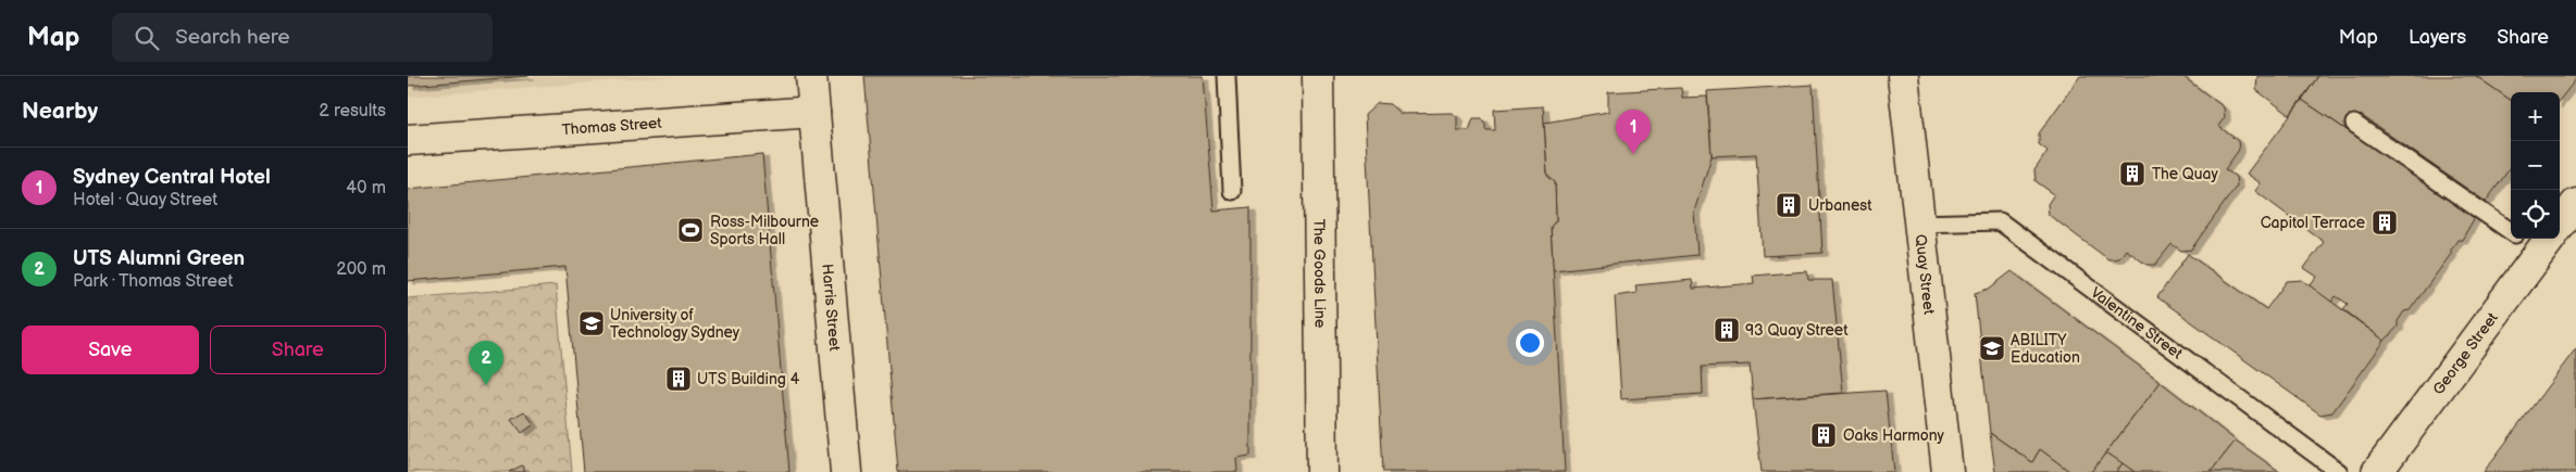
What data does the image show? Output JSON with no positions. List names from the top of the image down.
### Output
{
  "streets": {
    "street": [
      "Thomas Street",
      "The Goods Line",
      "Quay Street",
      "Harris Street",
      "George Street"
    ],
    "lane": ["Valentine Street"]
  },
  "crossings": [
    ["Thomas Street", "Harris Street"],
    ["Quay Street", "Valentine Street"]
  ],
  "places": {
    "building": [
      "The Quay",
      "Urbanest",
      "Capitol Terrace",
      "93 Quay Street",
      "UTS Building 4",
      "Oaks Harmony"
    ],
    "sports": ["Ross-Milbourne Sports Hall"],
    "school or university": ["University of Technology Sydney", "ABILITY Education"]
  },
  "page": {
    "header": "Map",
    "search": "Search here",
    "nav": ["Map", "Layers", "Share"],
    "heading": ["Nearby", "2 results"],
    "map_buttons": ["+", "−"],
    "pins": ["1", "2"],
    "list": [
      {
        "mark": "1",
        "name": "Sydney Central Hotel",
        "note": "Hotel · Quay Street",
        "value": "40 m"
      },
      {
        "mark": "2",
        "name": "UTS Alumni Green",
        "note": "Park · Thomas Street",
        "value": "200 m"
      }
    ],
    "buttons": ["Save", "Share"]
  }
}
